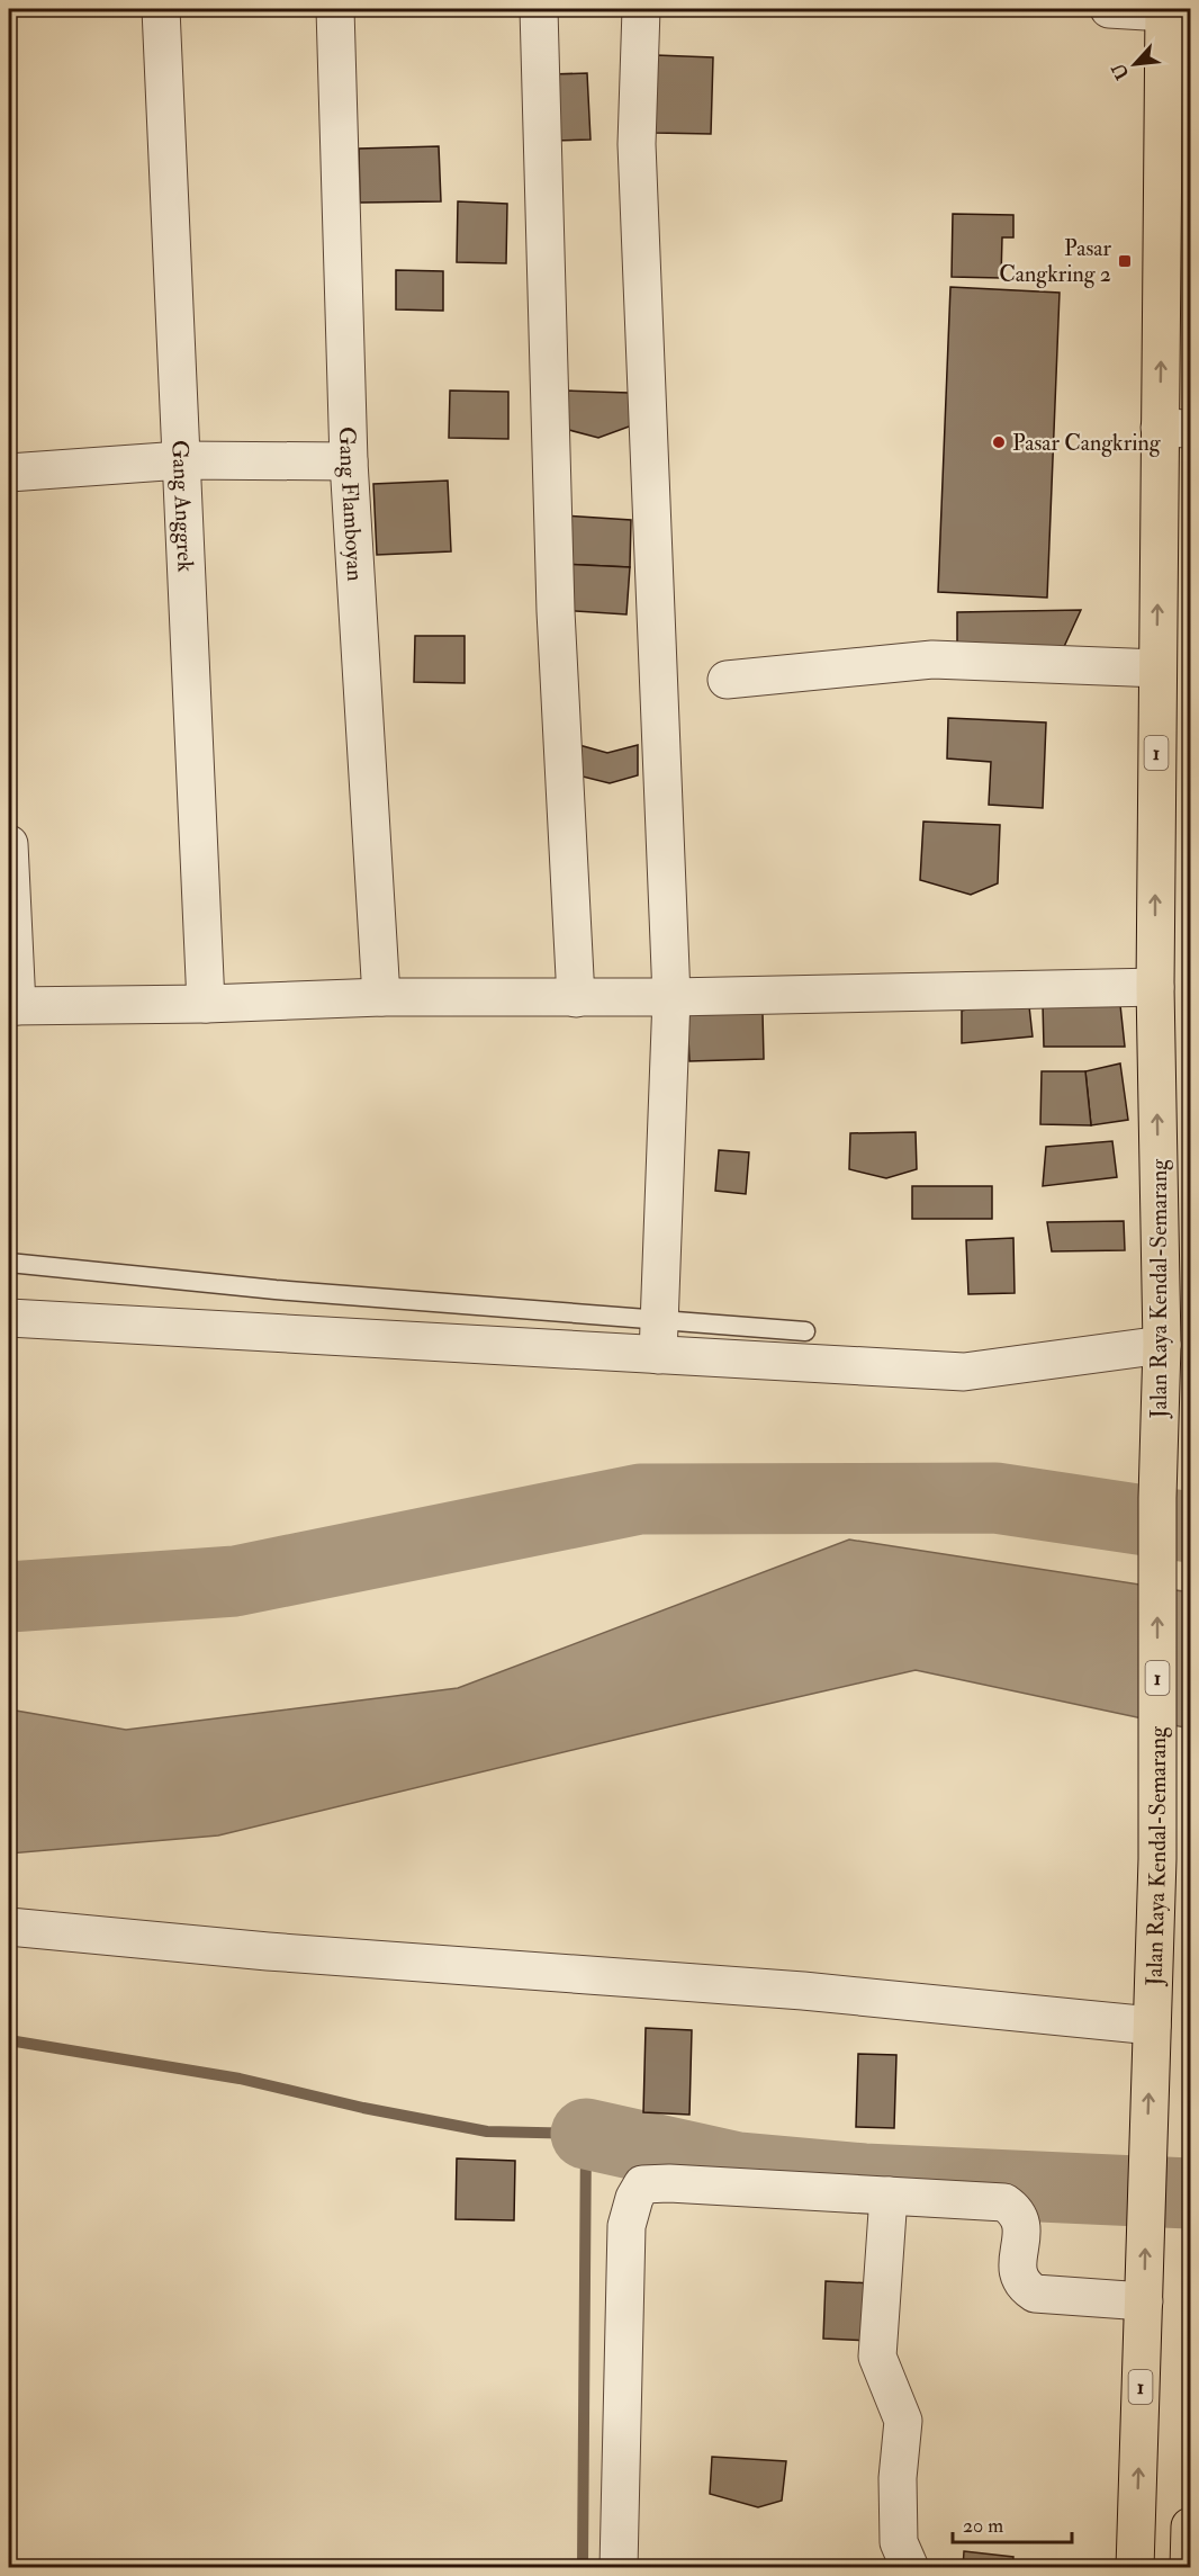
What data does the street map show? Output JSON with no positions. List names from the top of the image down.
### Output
{
  "streets": {
    "highway": ["1", "Jalan Raya Kendal-Semarang"],
    "street": ["Gang Flamboyan", "Gang Anggrek"]
  },
  "one_way": ["Jalan Raya Kendal-Semarang"],
  "places": {
    "transit": ["Pasar Cangkring 2"],
    "other": ["Pasar Cangkring"]
  },
  "scale_bar": "20 m",
  "north": "bottom left"
}
